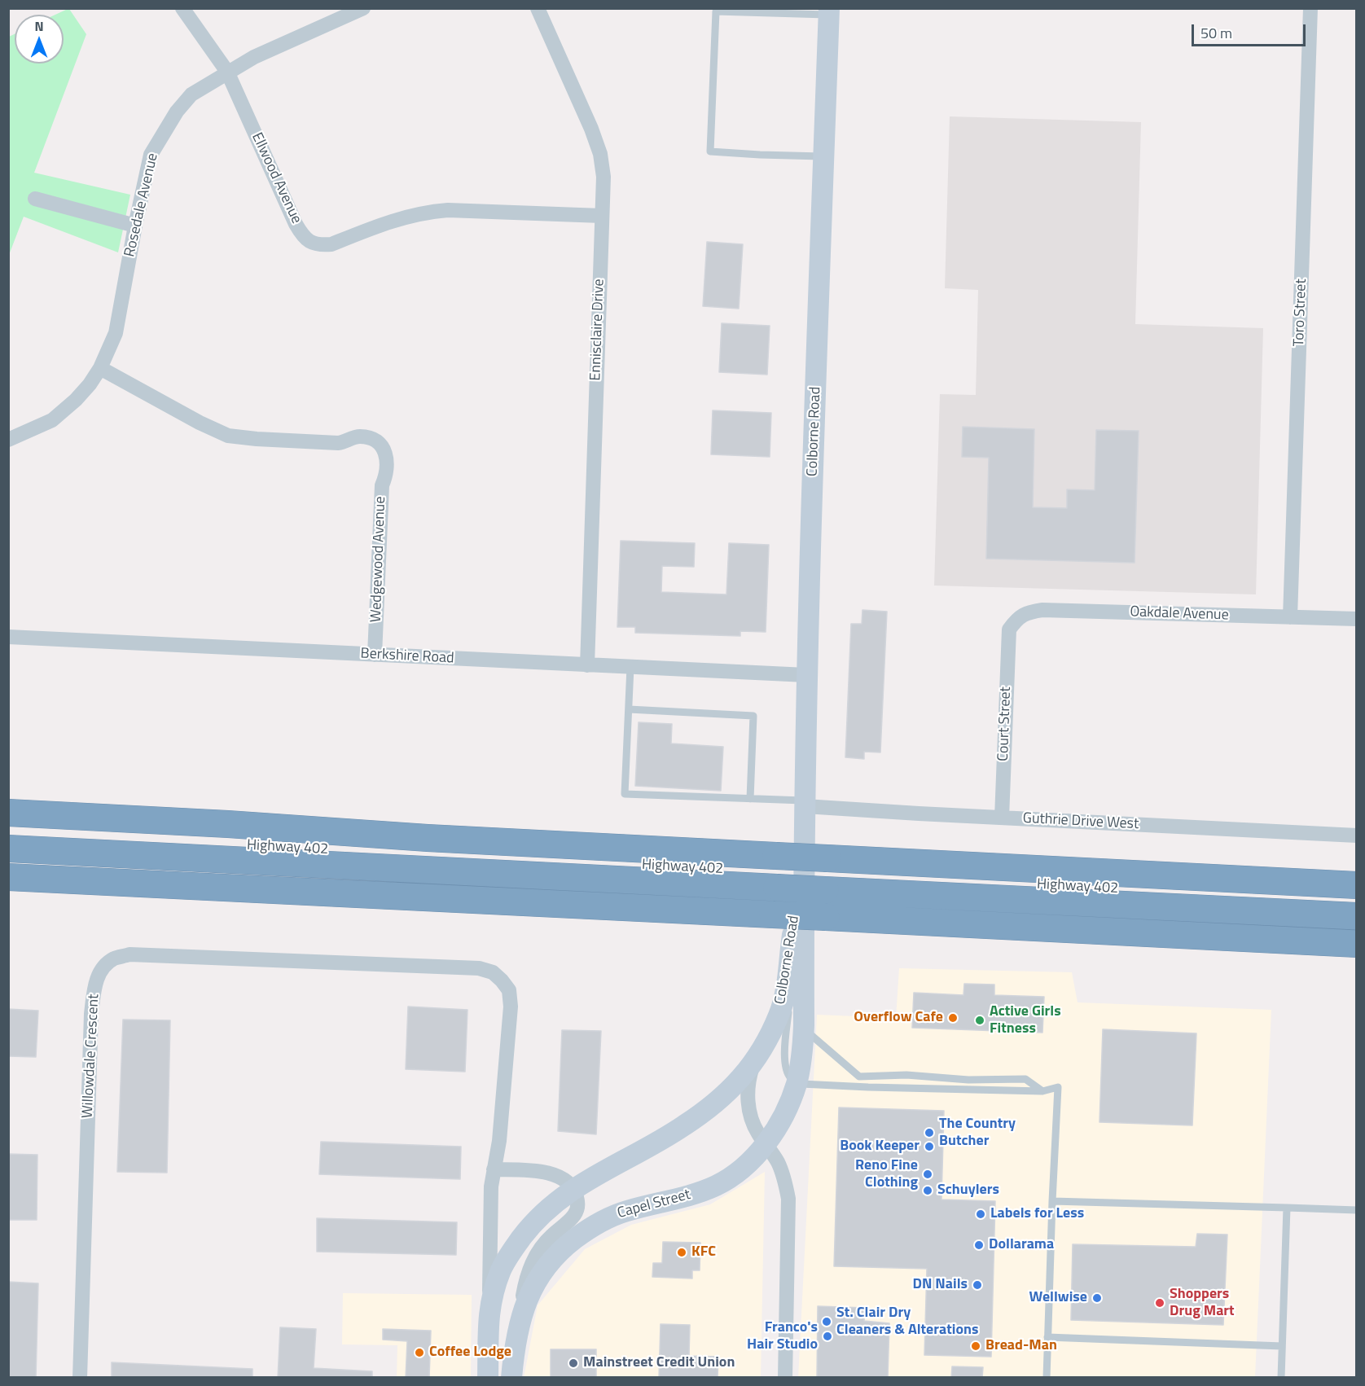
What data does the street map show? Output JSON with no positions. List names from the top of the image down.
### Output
{
  "streets": {
    "highway": ["Highway 402"],
    "street": [
      "Ellwood Avenue",
      "Rosedale Avenue",
      "Toro Street",
      "Ennisclaire Drive",
      "Colborne Road",
      "Wedgewood Avenue",
      "Oakdale Avenue",
      "Berkshire Road",
      "Court Street",
      "Guthrie Drive West",
      "Willowdale Crescent",
      "Capel Street"
    ]
  },
  "crossings": [
    ["Ellwood Avenue", "Rosedale Avenue"],
    ["Ellwood Avenue", "Ennisclaire Drive"],
    ["Rosedale Avenue", "Wedgewood Avenue"],
    ["Toro Street", "Oakdale Avenue"],
    ["Ennisclaire Drive", "Berkshire Road"],
    ["Colborne Road", "Berkshire Road"],
    ["Colborne Road", "Guthrie Drive West"],
    ["Colborne Road", "Highway 402"],
    ["Colborne Road", "Capel Street"],
    ["Wedgewood Avenue", "Berkshire Road"],
    ["Oakdale Avenue", "Court Street"],
    ["Court Street", "Guthrie Drive West"]
  ],
  "places": [
    "Overflow Cafe",
    "Active Girls Fitness",
    "The Country Butcher",
    "Book Keeper",
    "Reno Fine Clothing",
    "Schuylers",
    "Labels for Less",
    "Dollarama",
    "KFC",
    "DN Nails",
    "Wellwise",
    "Shoppers Drug Mart",
    "St. Clair Dry Cleaners & Alterations",
    "Franco's Hair Studio",
    "Bread-Man",
    "Coffee Lodge",
    "Mainstreet Credit Union"
  ],
  "scale_bar": "50 m",
  "north": "top"
}
